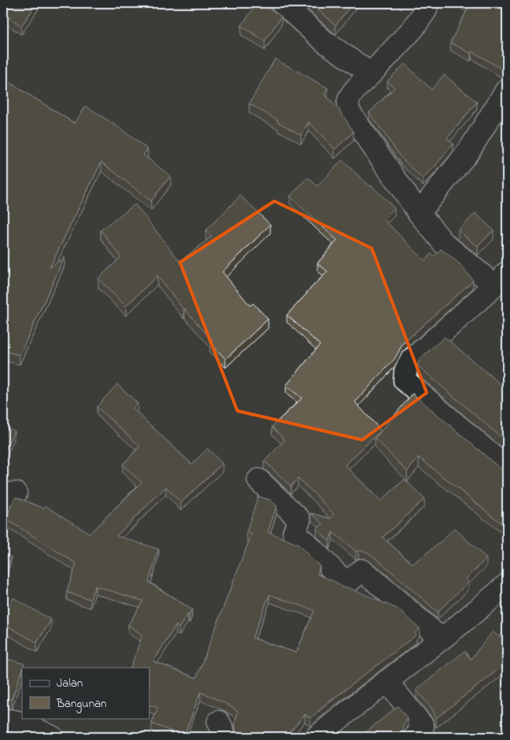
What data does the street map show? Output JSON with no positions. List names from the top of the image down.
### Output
{
  "legend": ["Jalan", "Bangunan"]
}
